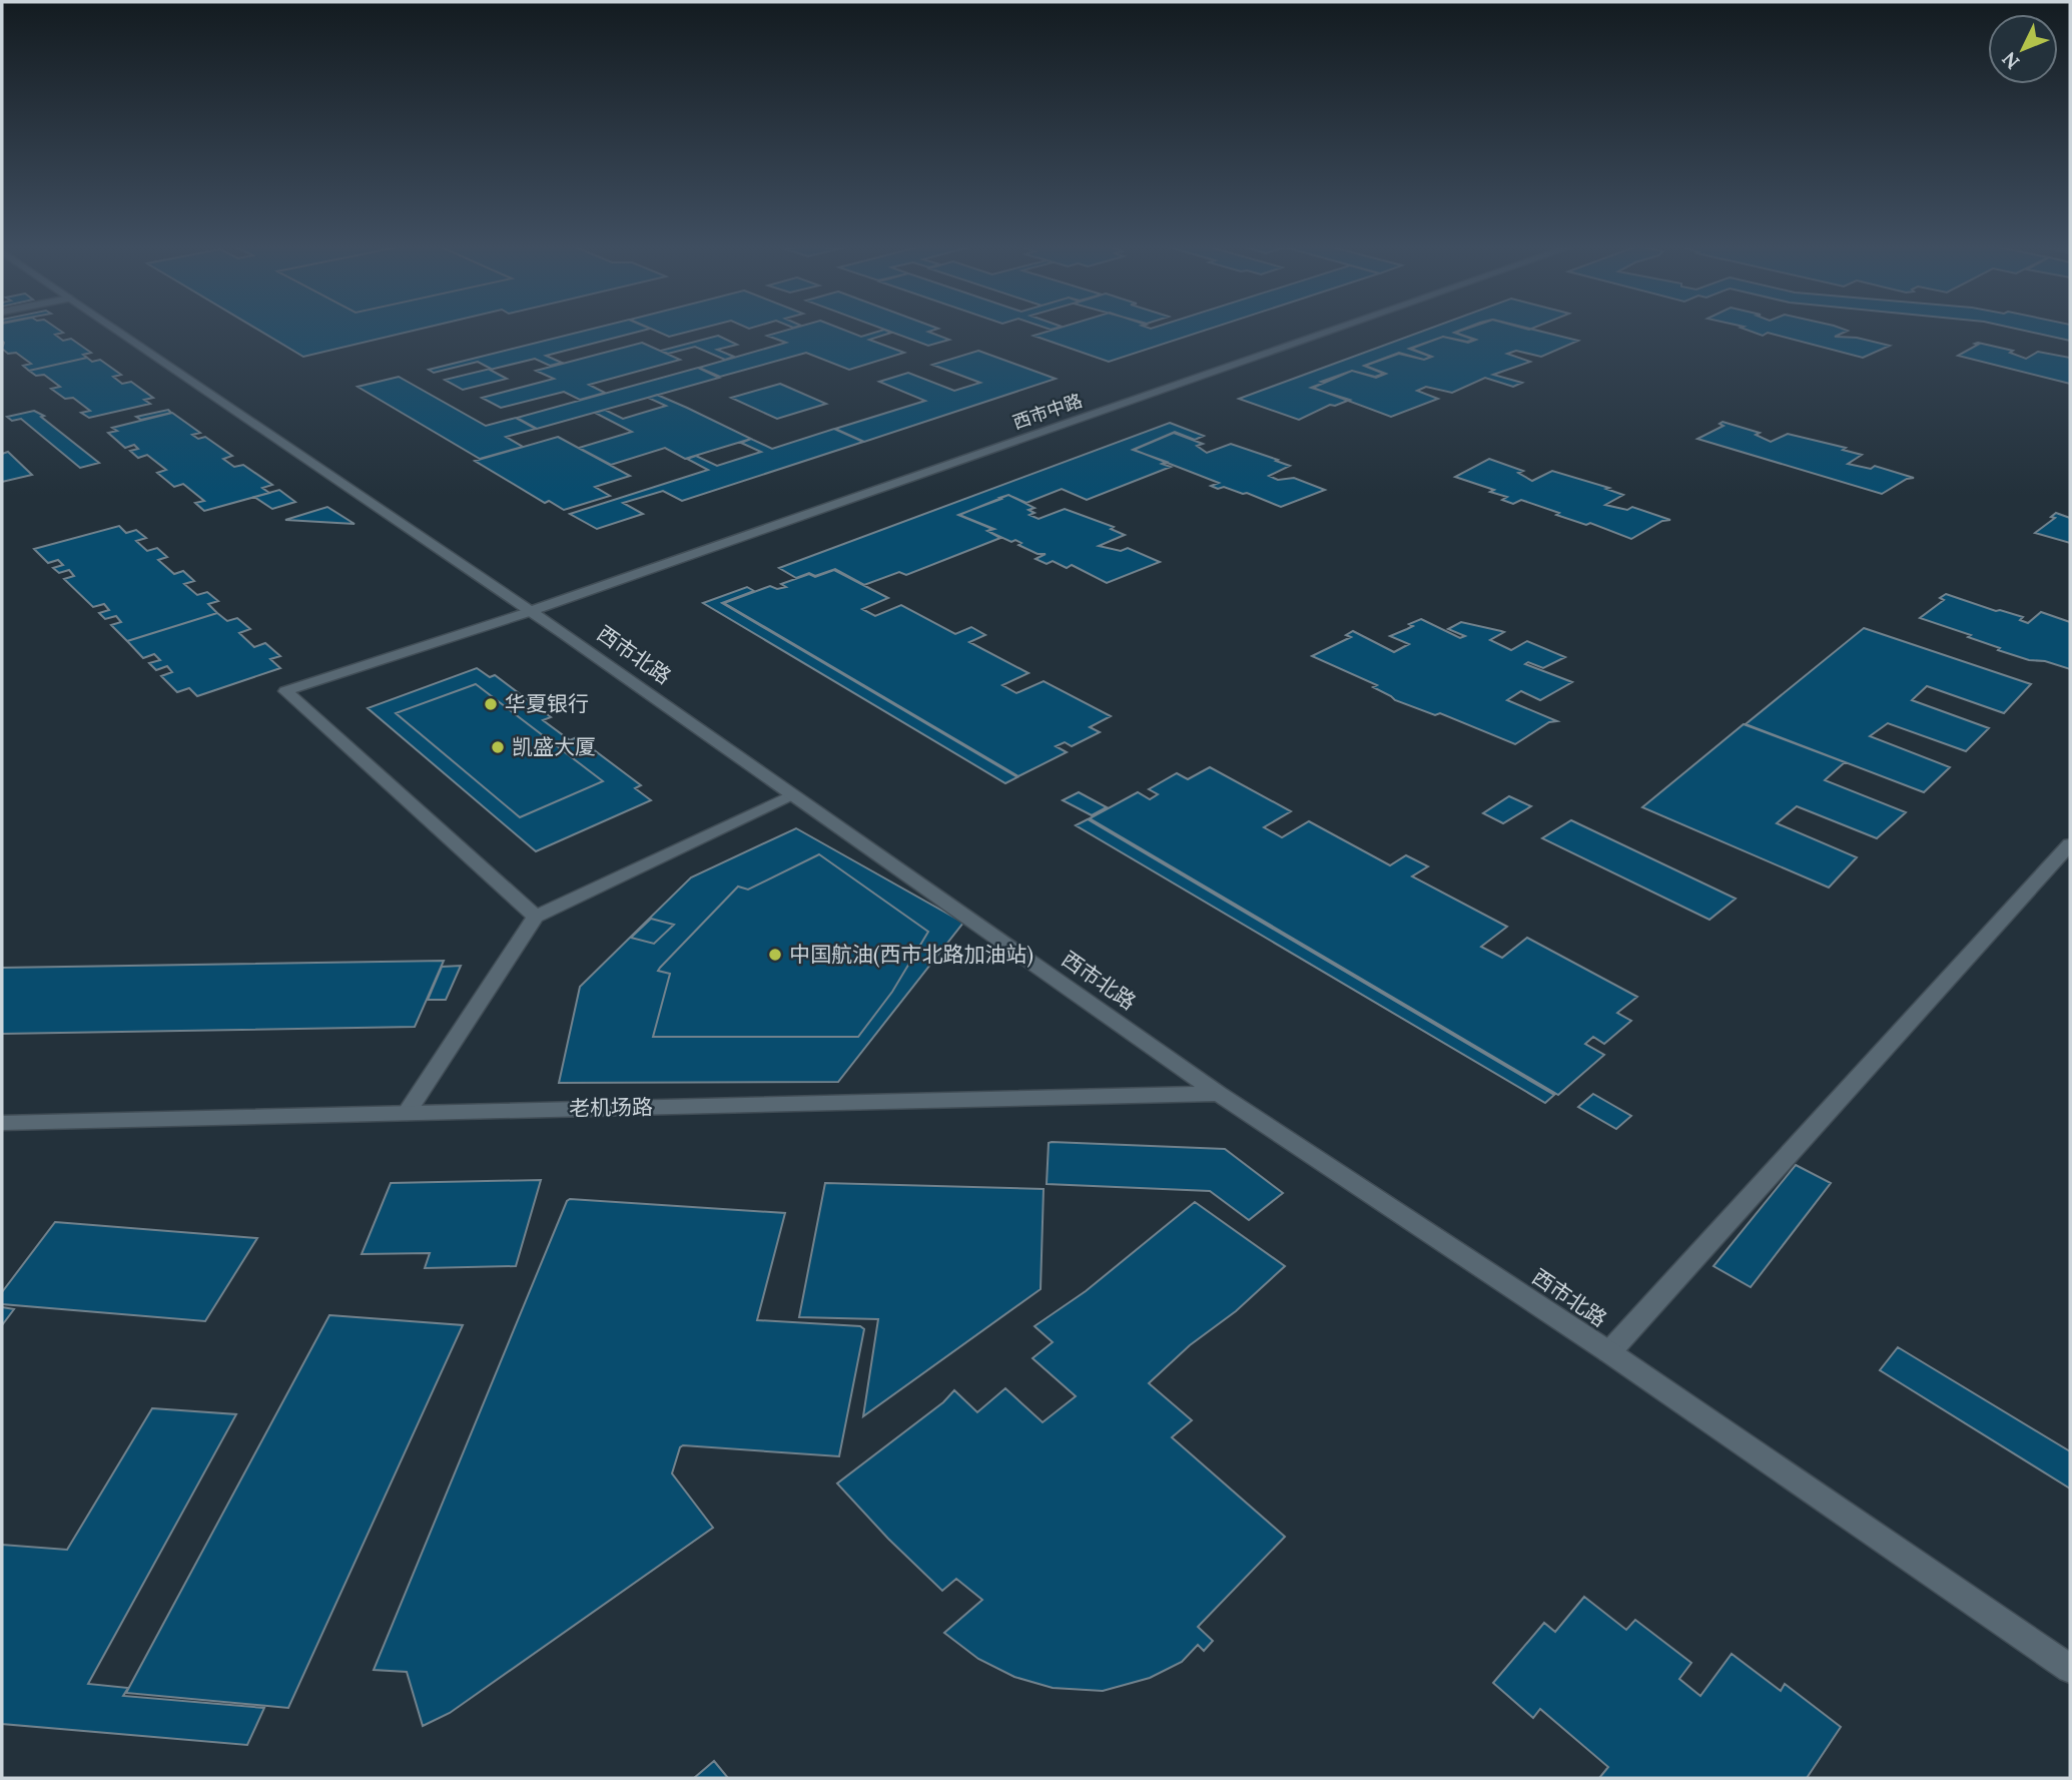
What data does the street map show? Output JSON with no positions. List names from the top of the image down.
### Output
{
  "streets": {
    "street": ["西市中路", "西市北路", "老机场路"]
  },
  "crossings": [
    ["西市中路", "西市北路"],
    ["西市北路", "老机场路"]
  ],
  "places": ["华夏银行", "凯盛大厦", "中国航油(西市北路加油站)"],
  "north": "bottom left"
}
